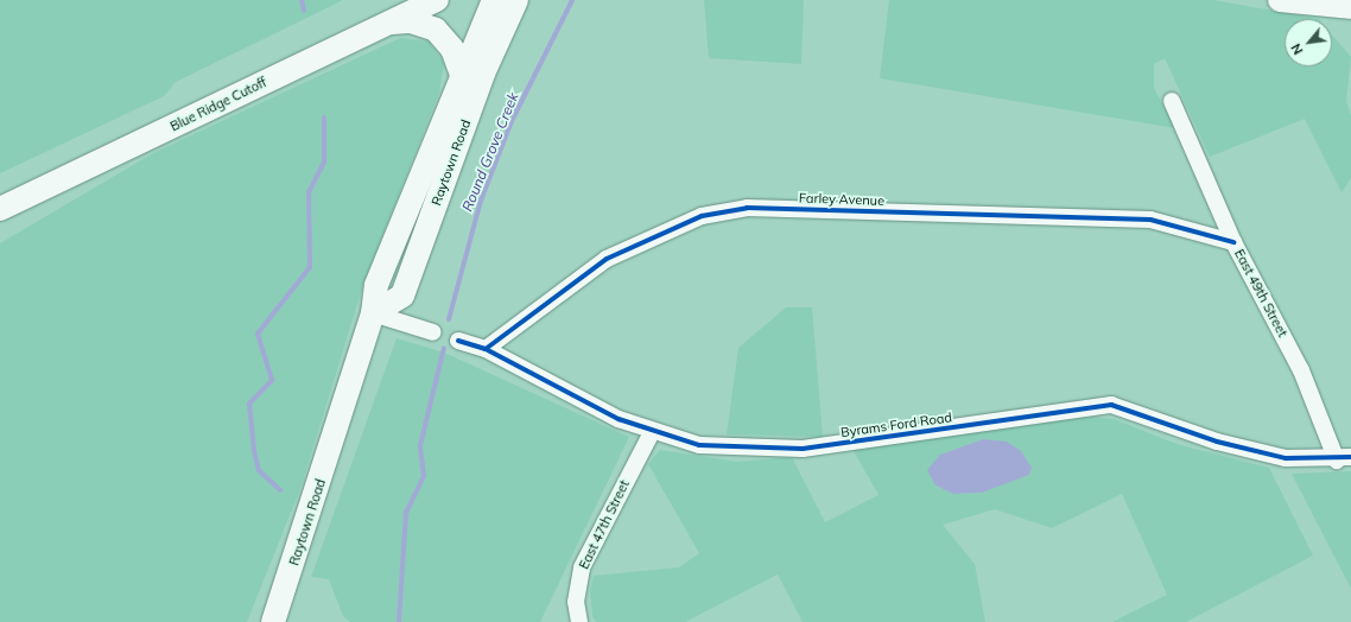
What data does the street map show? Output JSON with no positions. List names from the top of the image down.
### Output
{
  "streets": {
    "main road": ["Blue Ridge Cutoff", "Raytown Road"],
    "street": [
      "Farley Avenue",
      "East 49th Street",
      "Byrams Ford Road",
      "East 47th Street"
    ]
  },
  "crossings": [
    ["Farley Avenue", "East 49th Street"],
    ["Farley Avenue", "Byrams Ford Road"],
    ["East 49th Street", "Byrams Ford Road"],
    ["Byrams Ford Road", "East 47th Street"]
  ],
  "water": ["Round Grove Creek"],
  "north": "bottom left"
}
